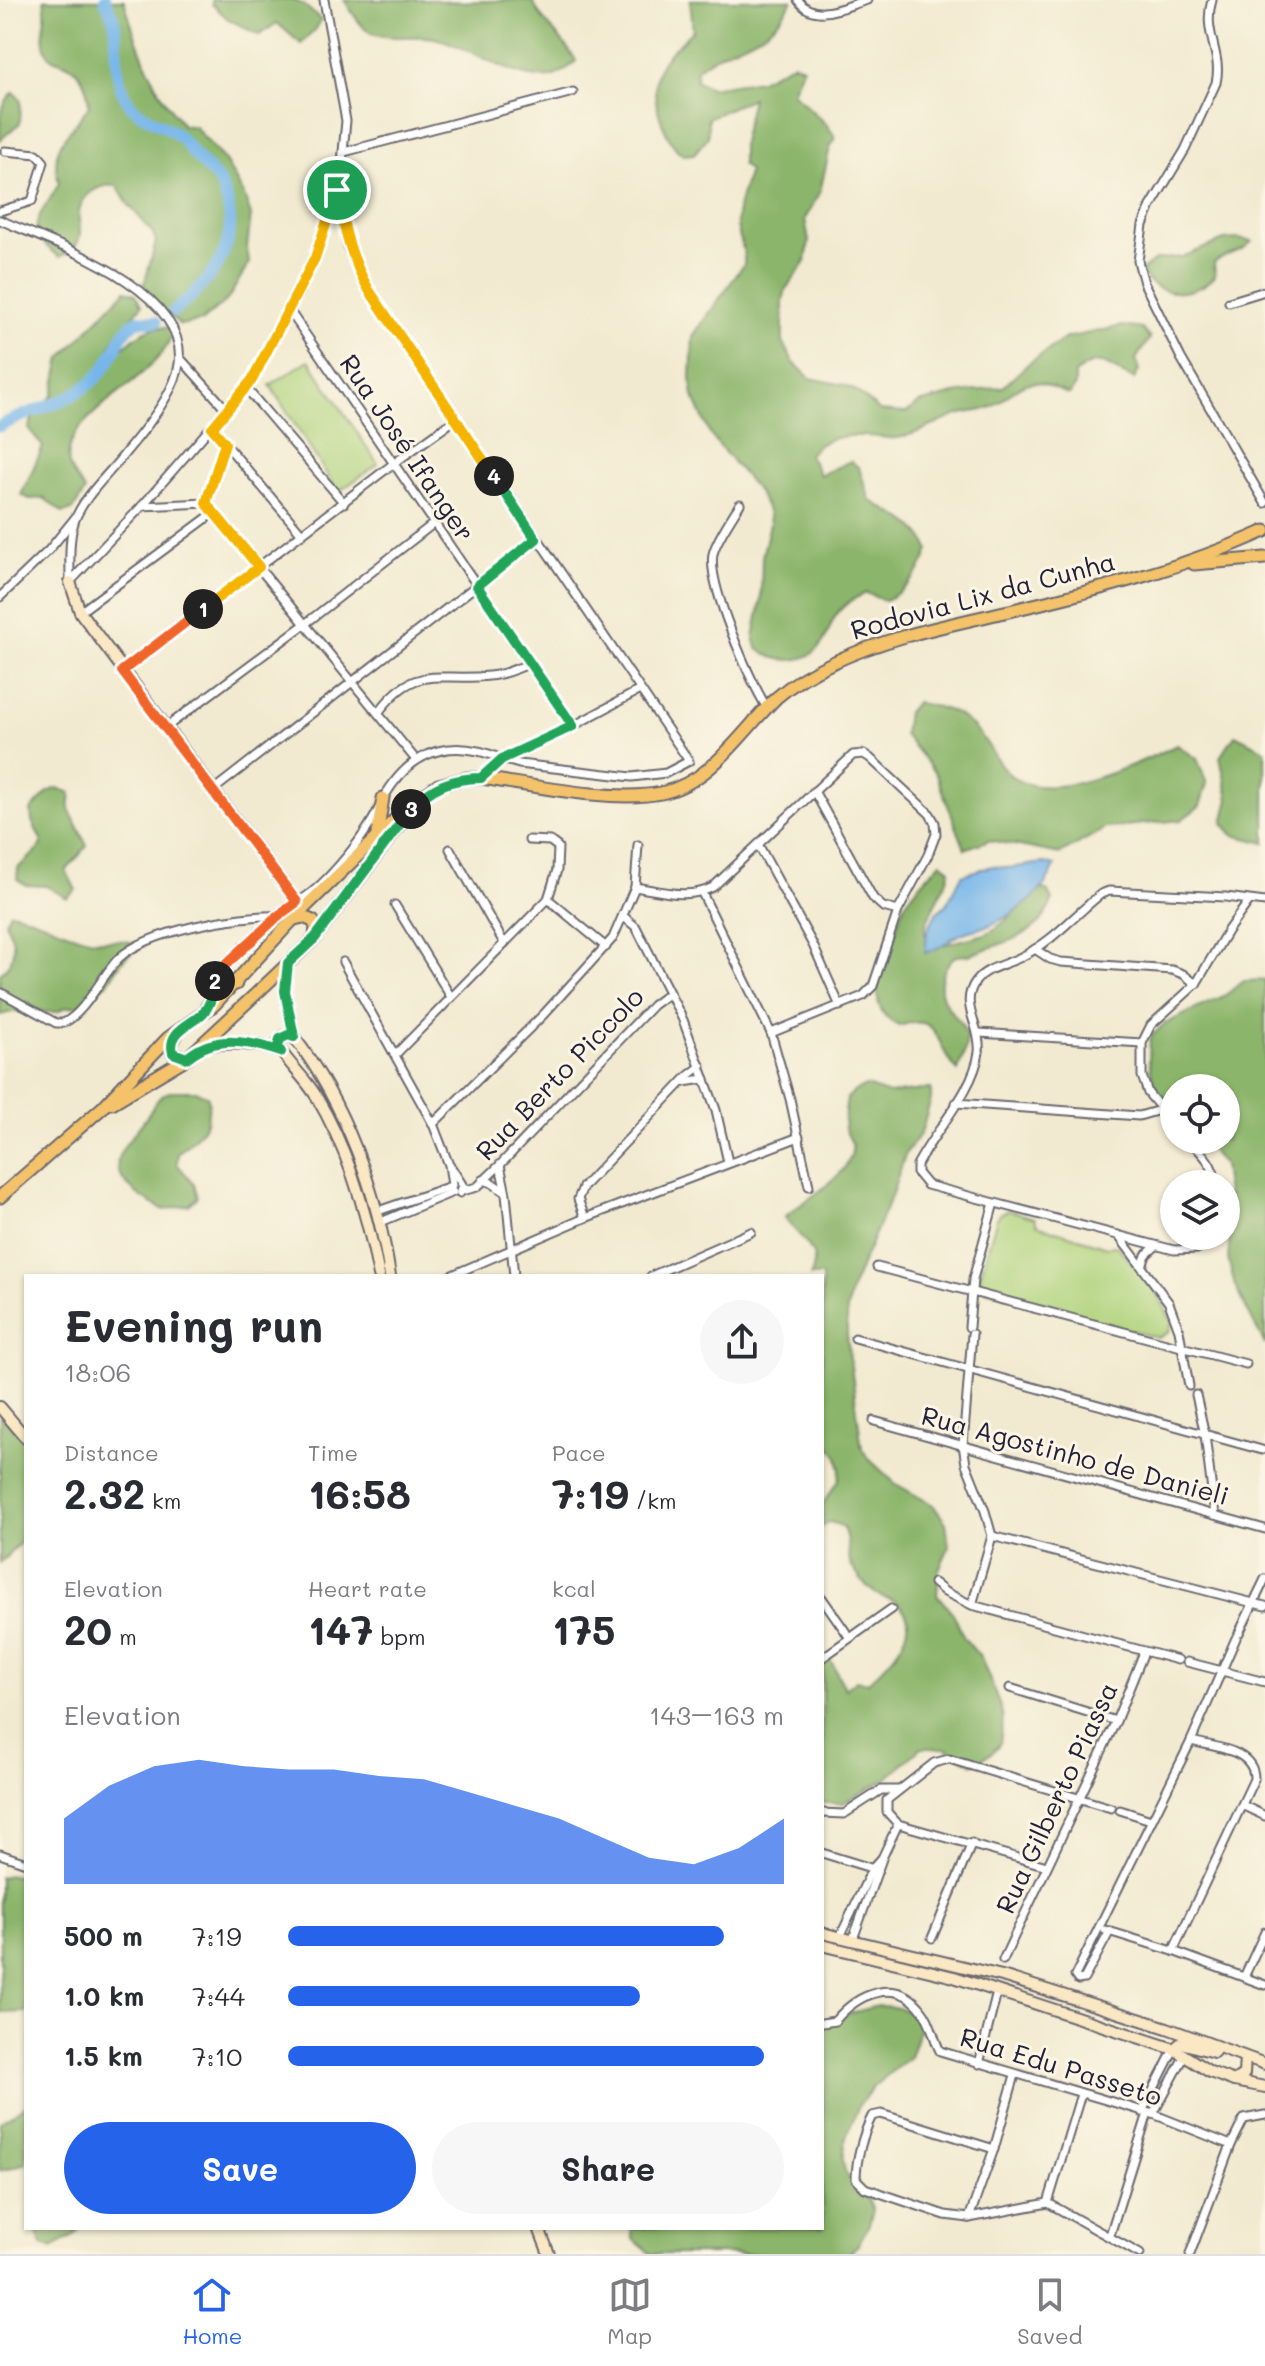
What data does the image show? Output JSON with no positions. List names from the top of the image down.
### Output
{
  "streets": {
    "main road": ["Rodovia Lix da Cunha"],
    "street": [
      "Rua José Ifanger",
      "Rua Berto Piccolo",
      "Rua Agostinho de Danieli",
      "Rua Gilberto Piassa",
      "Rua Edu Passeto"
    ]
  },
  "page": {
    "pins": [
      "4",
      "1",
      "3",
      "2"
    ],
    "heading": ["Evening run", "18:06"],
    "stats": [
      ["Distance", "2.32 km"],
      ["Time", "16:58"],
      ["Pace", "7:19 /km"],
      ["Elevation", "20 m"],
      ["Heart rate", "147 bpm"],
      ["kcal", "175"]
    ],
    "chart": ["Elevation", "143–163 m"],
    "list": [
      {
        "name": "500 m",
        "note": "7:19"
      },
      {
        "name": "1.0 km",
        "note": "7:44"
      },
      {
        "name": "1.5 km",
        "note": "7:10"
      }
    ],
    "buttons": ["Save", "Share"],
    "tabs": ["Home", "Map", "Saved"]
  }
}
